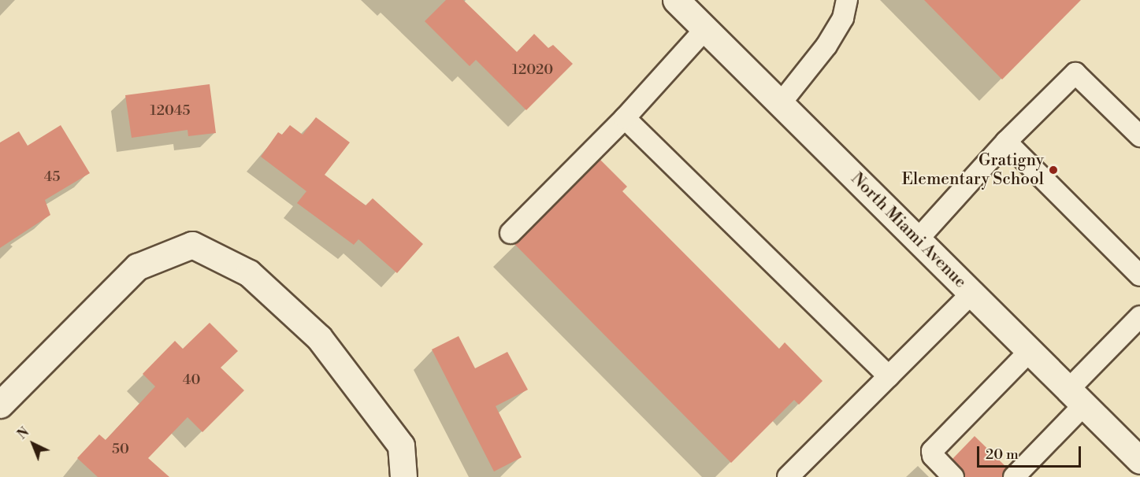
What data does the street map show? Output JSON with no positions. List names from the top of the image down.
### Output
{
  "streets": {
    "street": ["North Miami Avenue"]
  },
  "places": ["Gratigny Elementary School"],
  "house_numbers": [
    "12020",
    "12045",
    "45",
    "40",
    "50"
  ],
  "scale_bar": "20 m",
  "north": "top left"
}
